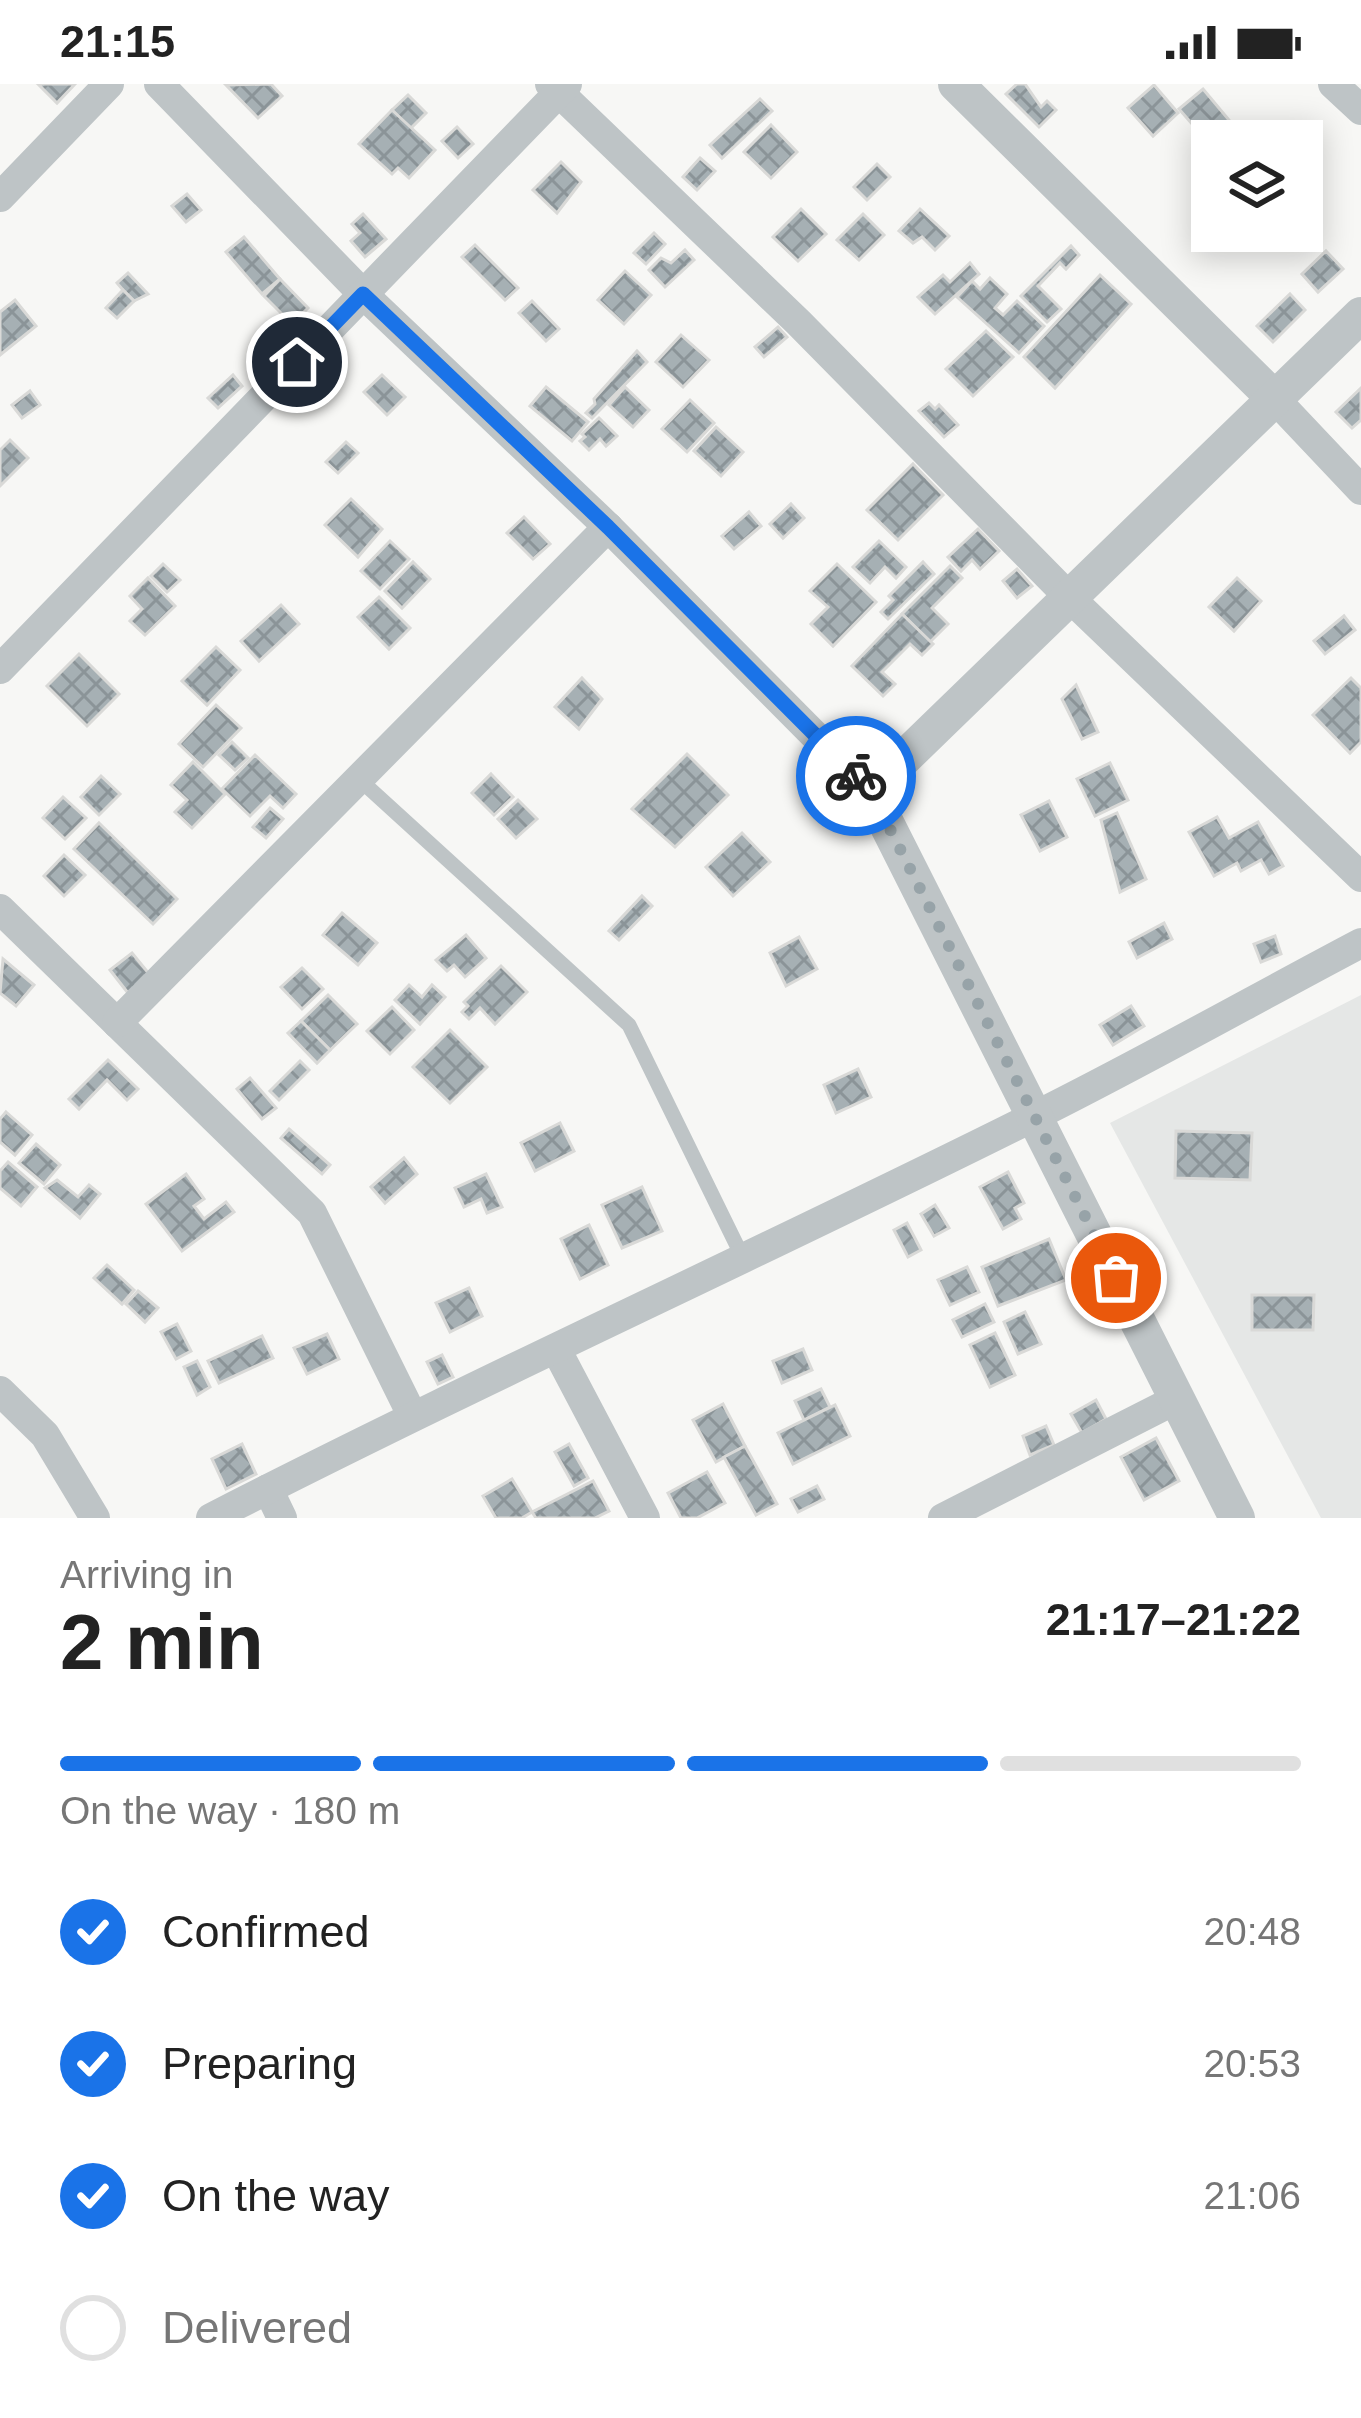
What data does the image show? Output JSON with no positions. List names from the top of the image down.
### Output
{
  "page": {
    "status": "21:15",
    "heading": ["2 min", "Arriving in", "21:17–21:22"],
    "bar": "On the way · 180 m",
    "list": [
      ["Confirmed", "20:48"],
      ["Preparing", "20:53"],
      ["On the way", "21:06"],
      "Delivered"
    ]
  }
}
